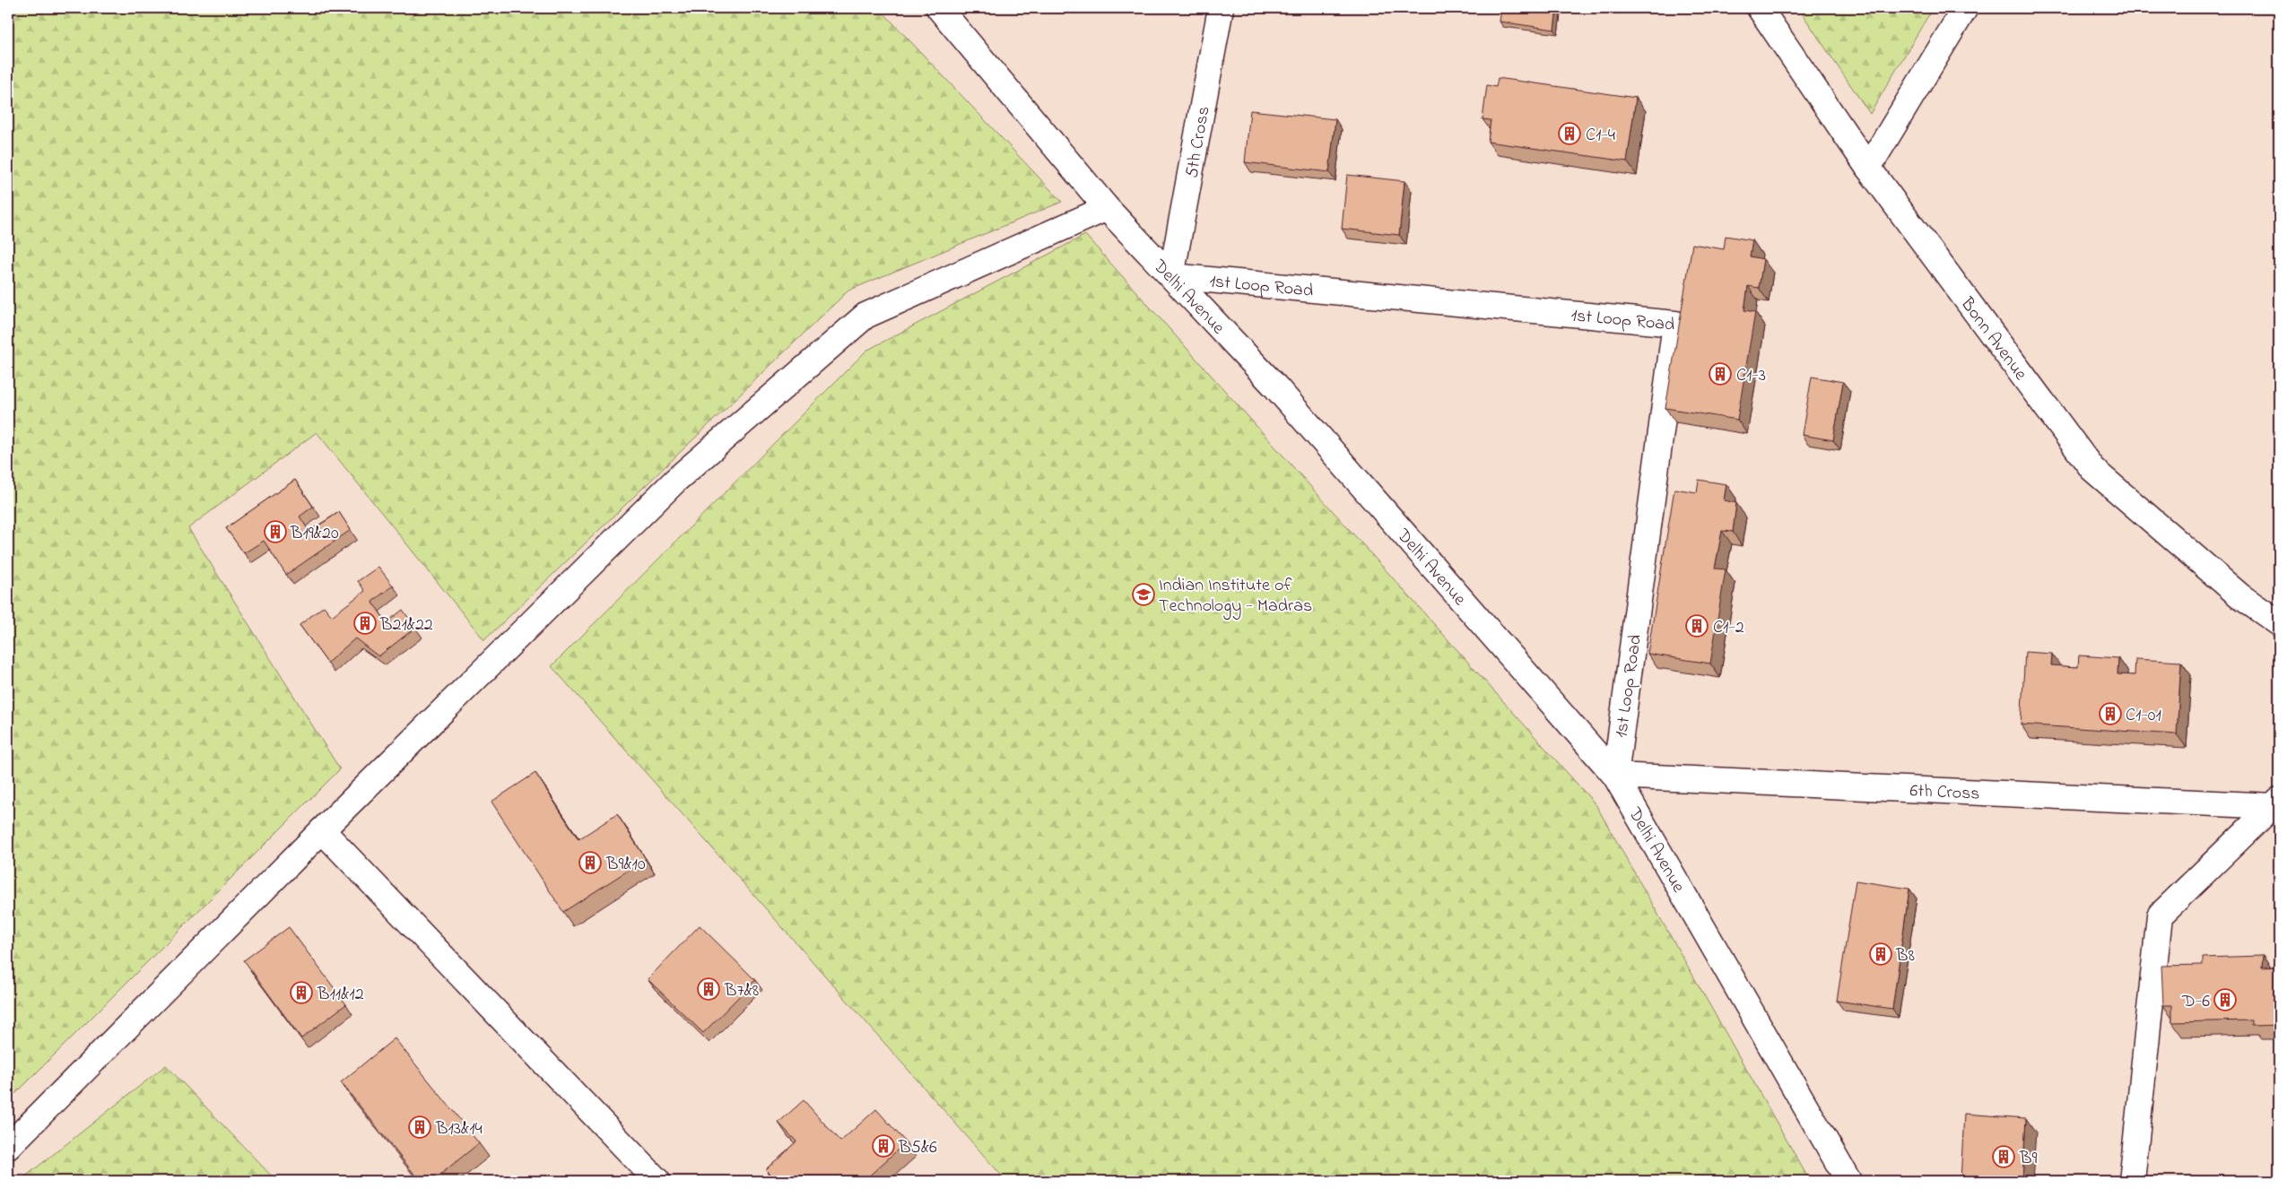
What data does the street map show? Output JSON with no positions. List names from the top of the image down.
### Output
{
  "streets": {
    "lane": [
      "5th Cross",
      "1st Loop Road",
      "Delhi Avenue",
      "Bonn Avenue",
      "6th Cross"
    ]
  },
  "crossings": [
    ["5th Cross", "1st Loop Road"],
    ["5th Cross", "Delhi Avenue"],
    ["1st Loop Road", "Delhi Avenue"],
    ["1st Loop Road", "6th Cross"],
    ["Delhi Avenue", "6th Cross"]
  ],
  "places": {
    "building": [
      "C1-4",
      "C1-3",
      "B19&20",
      "B21&22",
      "C1-2",
      "C1-01",
      "B9&10",
      "B8",
      "B7&8",
      "B11&12",
      "D-6",
      "B13&14",
      "B5&6",
      "B9"
    ],
    "school or university": ["Indian Institute of Technology - Madras"]
  }
}
